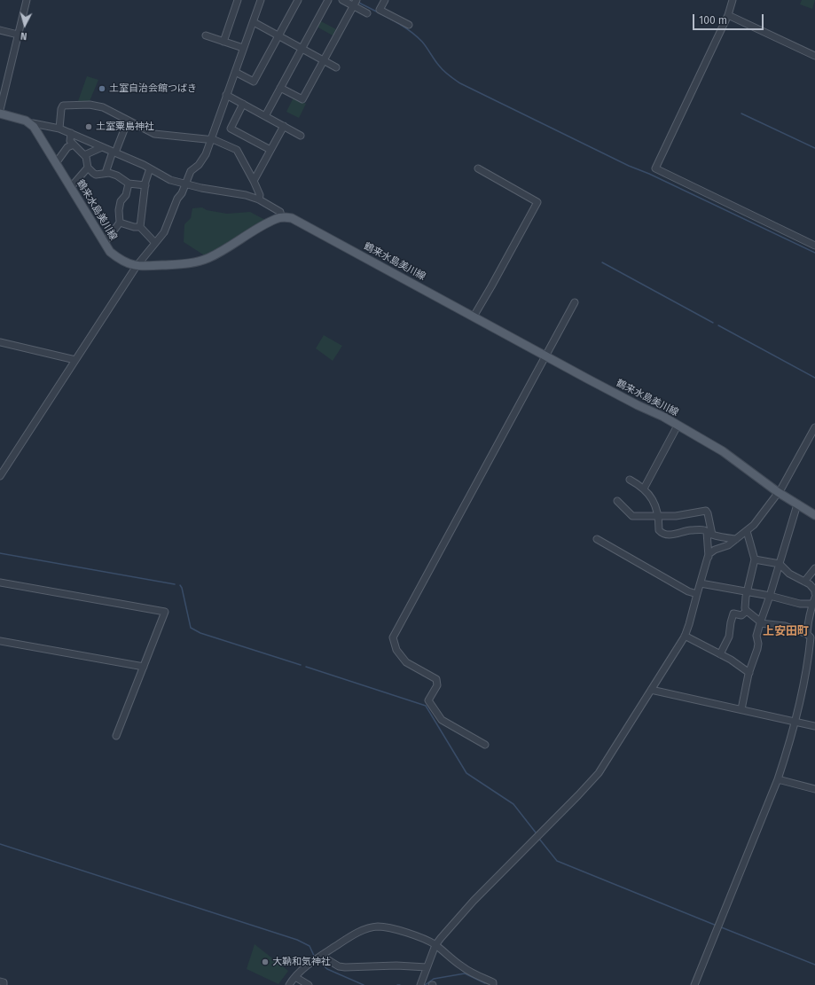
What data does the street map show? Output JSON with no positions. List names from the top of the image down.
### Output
{
  "streets": {
    "main road": ["鶴来水島美川線"]
  },
  "districts": ["上安田町"],
  "places": ["土室自治会館つばき", "土室粟島神社", "大靹和気神社"],
  "scale_bar": "100 m",
  "north": "bottom"
}
